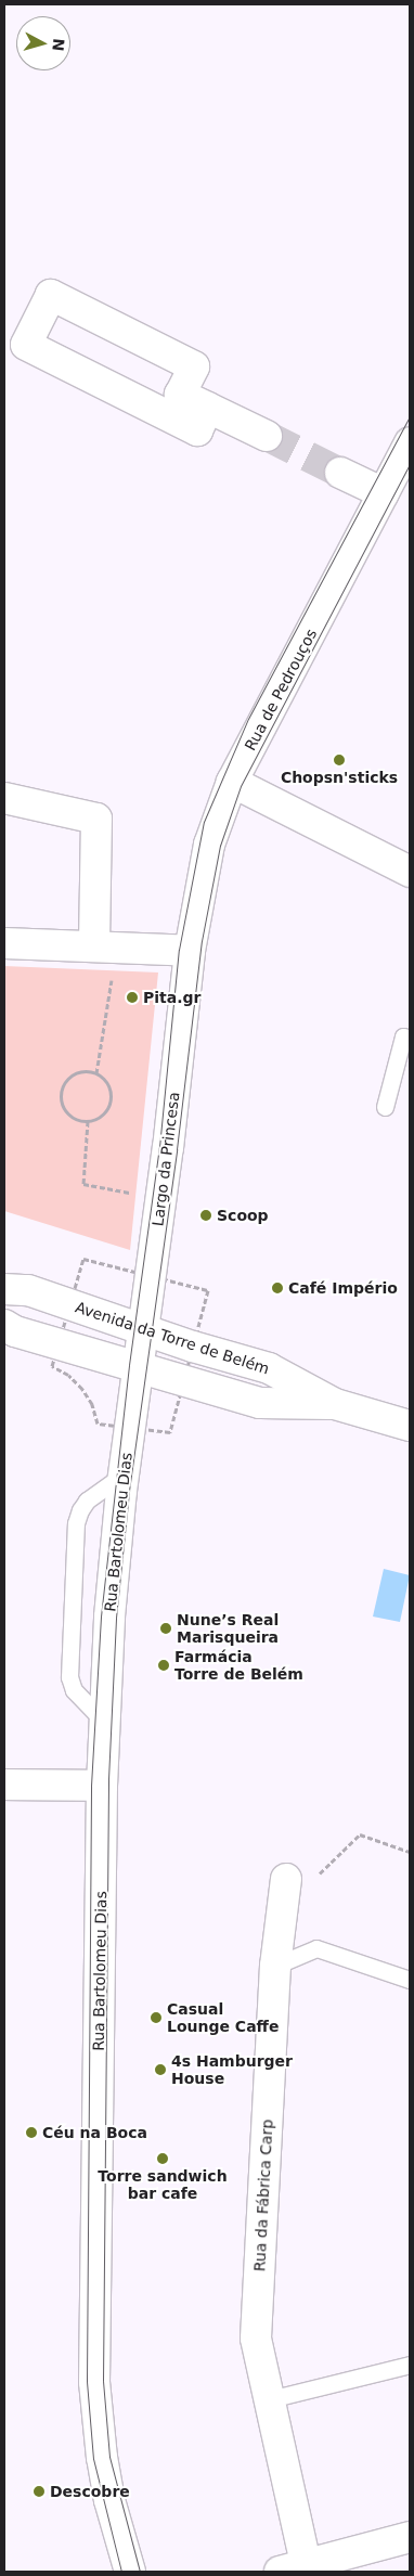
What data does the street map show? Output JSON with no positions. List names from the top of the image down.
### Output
{
  "streets": {
    "street": [
      "Rua de Pedrouços",
      "Largo da Princesa",
      "Avenida da Torre de Belém",
      "Rua Bartolomeu Dias",
      "Rua da Fábrica Carp"
    ]
  },
  "crossings": [
    ["Rua de Pedrouços", "Largo da Princesa"],
    ["Largo da Princesa", "Avenida da Torre de Belém"],
    ["Largo da Princesa", "Rua Bartolomeu Dias"],
    ["Avenida da Torre de Belém", "Rua Bartolomeu Dias"]
  ],
  "places": [
    "Chopsn'sticks",
    "Pita.gr",
    "Scoop",
    "Café Império",
    "Nune’s Real Marisqueira",
    "Farmácia Torre de Belém",
    "Casual Lounge Caffe",
    "4s Hamburger House",
    "Céu na Boca",
    "Torre sandwich bar cafe",
    "Descobre"
  ],
  "north": "right"
}
